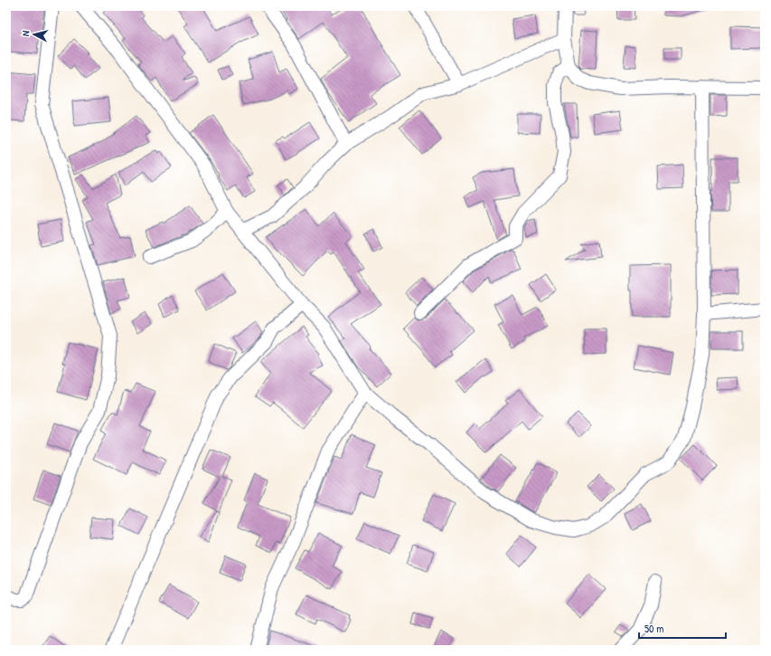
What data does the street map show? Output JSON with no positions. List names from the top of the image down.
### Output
{
  "scale_bar": "50 m",
  "north": "left"
}
